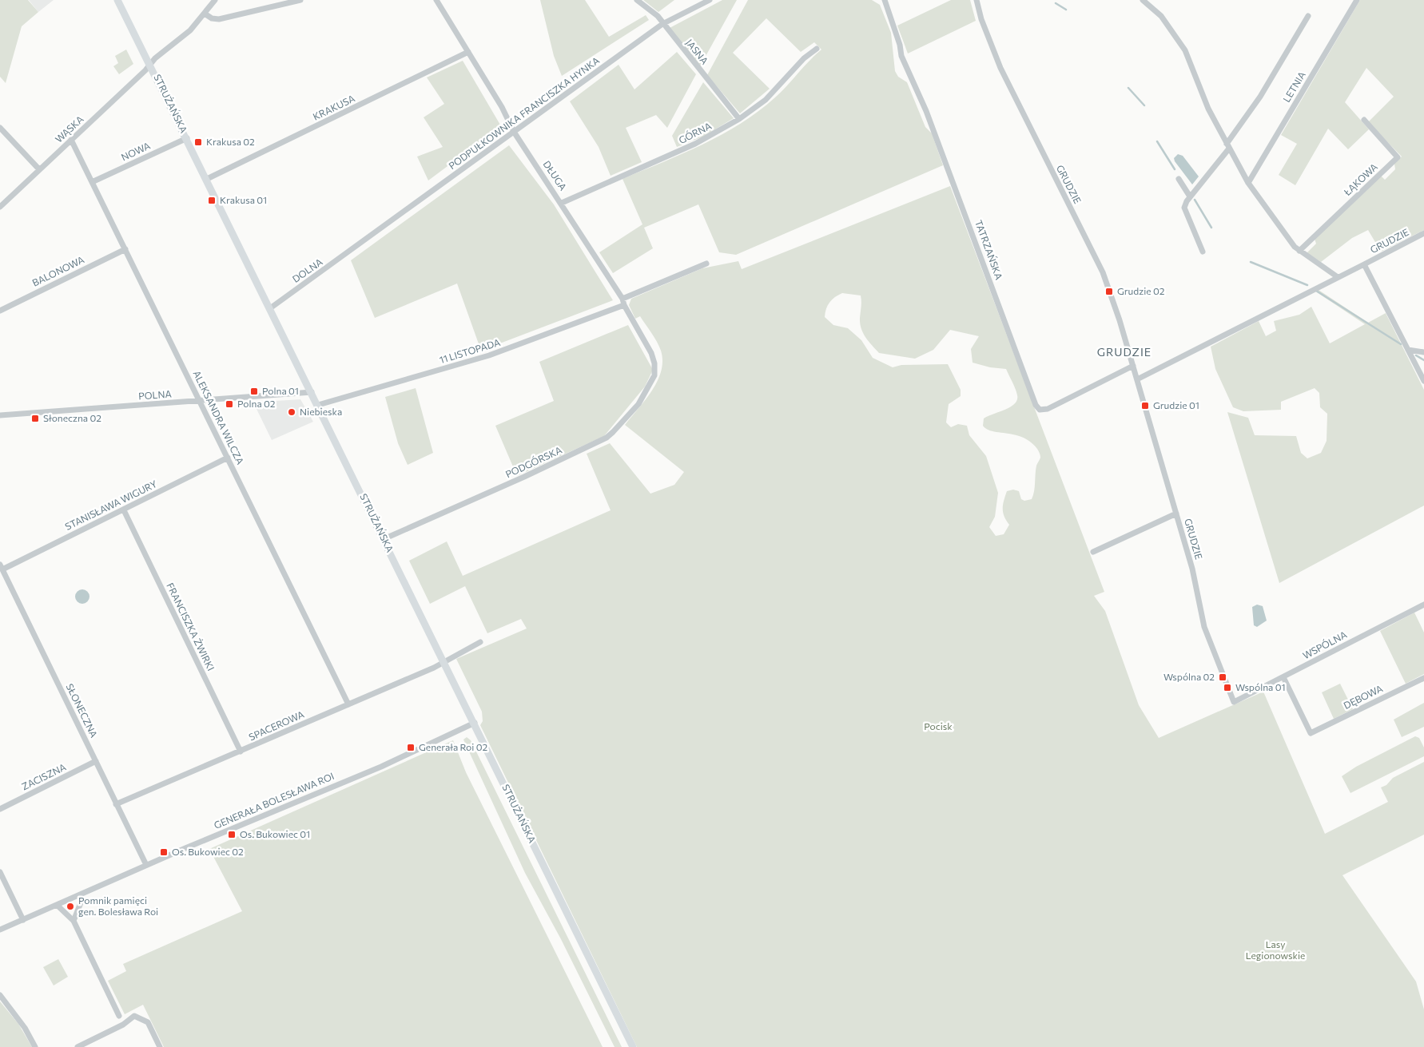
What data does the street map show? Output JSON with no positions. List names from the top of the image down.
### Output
{
  "streets": {
    "main road": ["STRUŻAŃSKA"],
    "street": [
      "JASNA",
      "LETNIA",
      "KRAKUSA",
      "PODPUŁKOWNIKA FRANCISZKA HYNKA",
      "WĄSKA",
      "GÓRNA",
      "NOWA",
      "DŁUGA",
      "ŁĄKOWA",
      "GRUDZIE",
      "TATRZAŃSKA",
      "DOLNA",
      "BALONOWA",
      "11 LISTOPADA",
      "POLNA",
      "ALEKSANDRA WILCZA",
      "PODGÓRSKA",
      "STANISŁAWA WIGURY",
      "FRANCISZKA ŻWIRKI",
      "WSPÓLNA",
      "DĘBOWA",
      "SŁONECZNA",
      "SPACEROWA",
      "ZACISZNA",
      "GENERAŁA BOLESŁAWA ROI"
    ]
  },
  "crossings": [
    ["JASNA", "PODPUŁKOWNIKA FRANCISZKA HYNKA"],
    ["JASNA", "GÓRNA"],
    ["STRUŻAŃSKA", "KRAKUSA"],
    ["STRUŻAŃSKA", "WĄSKA"],
    ["STRUŻAŃSKA", "NOWA"],
    ["STRUŻAŃSKA", "DOLNA"],
    ["STRUŻAŃSKA", "11 LISTOPADA"],
    ["STRUŻAŃSKA", "POLNA"],
    ["STRUŻAŃSKA", "PODGÓRSKA"],
    ["STRUŻAŃSKA", "SPACEROWA"],
    ["STRUŻAŃSKA", "GENERAŁA BOLESŁAWA ROI"],
    ["KRAKUSA", "DŁUGA"],
    ["PODPUŁKOWNIKA FRANCISZKA HYNKA", "DŁUGA"],
    ["PODPUŁKOWNIKA FRANCISZKA HYNKA", "DOLNA"],
    ["WĄSKA", "ALEKSANDRA WILCZA"],
    ["GÓRNA", "DŁUGA"],
    ["NOWA", "ALEKSANDRA WILCZA"],
    ["DŁUGA", "11 LISTOPADA"],
    ["DŁUGA", "PODGÓRSKA"],
    ["GRUDZIE", "TATRZAŃSKA"],
    ["GRUDZIE", "WSPÓLNA"],
    ["BALONOWA", "ALEKSANDRA WILCZA"],
    ["POLNA", "ALEKSANDRA WILCZA"],
    ["ALEKSANDRA WILCZA", "STANISŁAWA WIGURY"],
    ["ALEKSANDRA WILCZA", "SPACEROWA"],
    ["STANISŁAWA WIGURY", "FRANCISZKA ŻWIRKI"],
    ["STANISŁAWA WIGURY", "SŁONECZNA"],
    ["FRANCISZKA ŻWIRKI", "SPACEROWA"],
    ["WSPÓLNA", "DĘBOWA"],
    ["SŁONECZNA", "SPACEROWA"],
    ["SŁONECZNA", "ZACISZNA"],
    ["SŁONECZNA", "GENERAŁA BOLESŁAWA ROI"]
  ],
  "districts": ["GRUDZIE"],
  "parks": ["Pocisk", "Lasy Legionowskie"],
  "places": {
    "transit": [
      "Krakusa 02",
      "Krakusa 01",
      "Grudzie 02",
      "Polna 01",
      "Polna 02",
      "Grudzie 01",
      "Słoneczna 02",
      "Wspólna 02",
      "Wspólna 01",
      "Generała Roi 02",
      "Os. Bukowiec 01",
      "Os. Bukowiec 02"
    ],
    "other": ["Niebieska", "Pomnik pamięci gen. Bolesława Roi"]
  }
}
